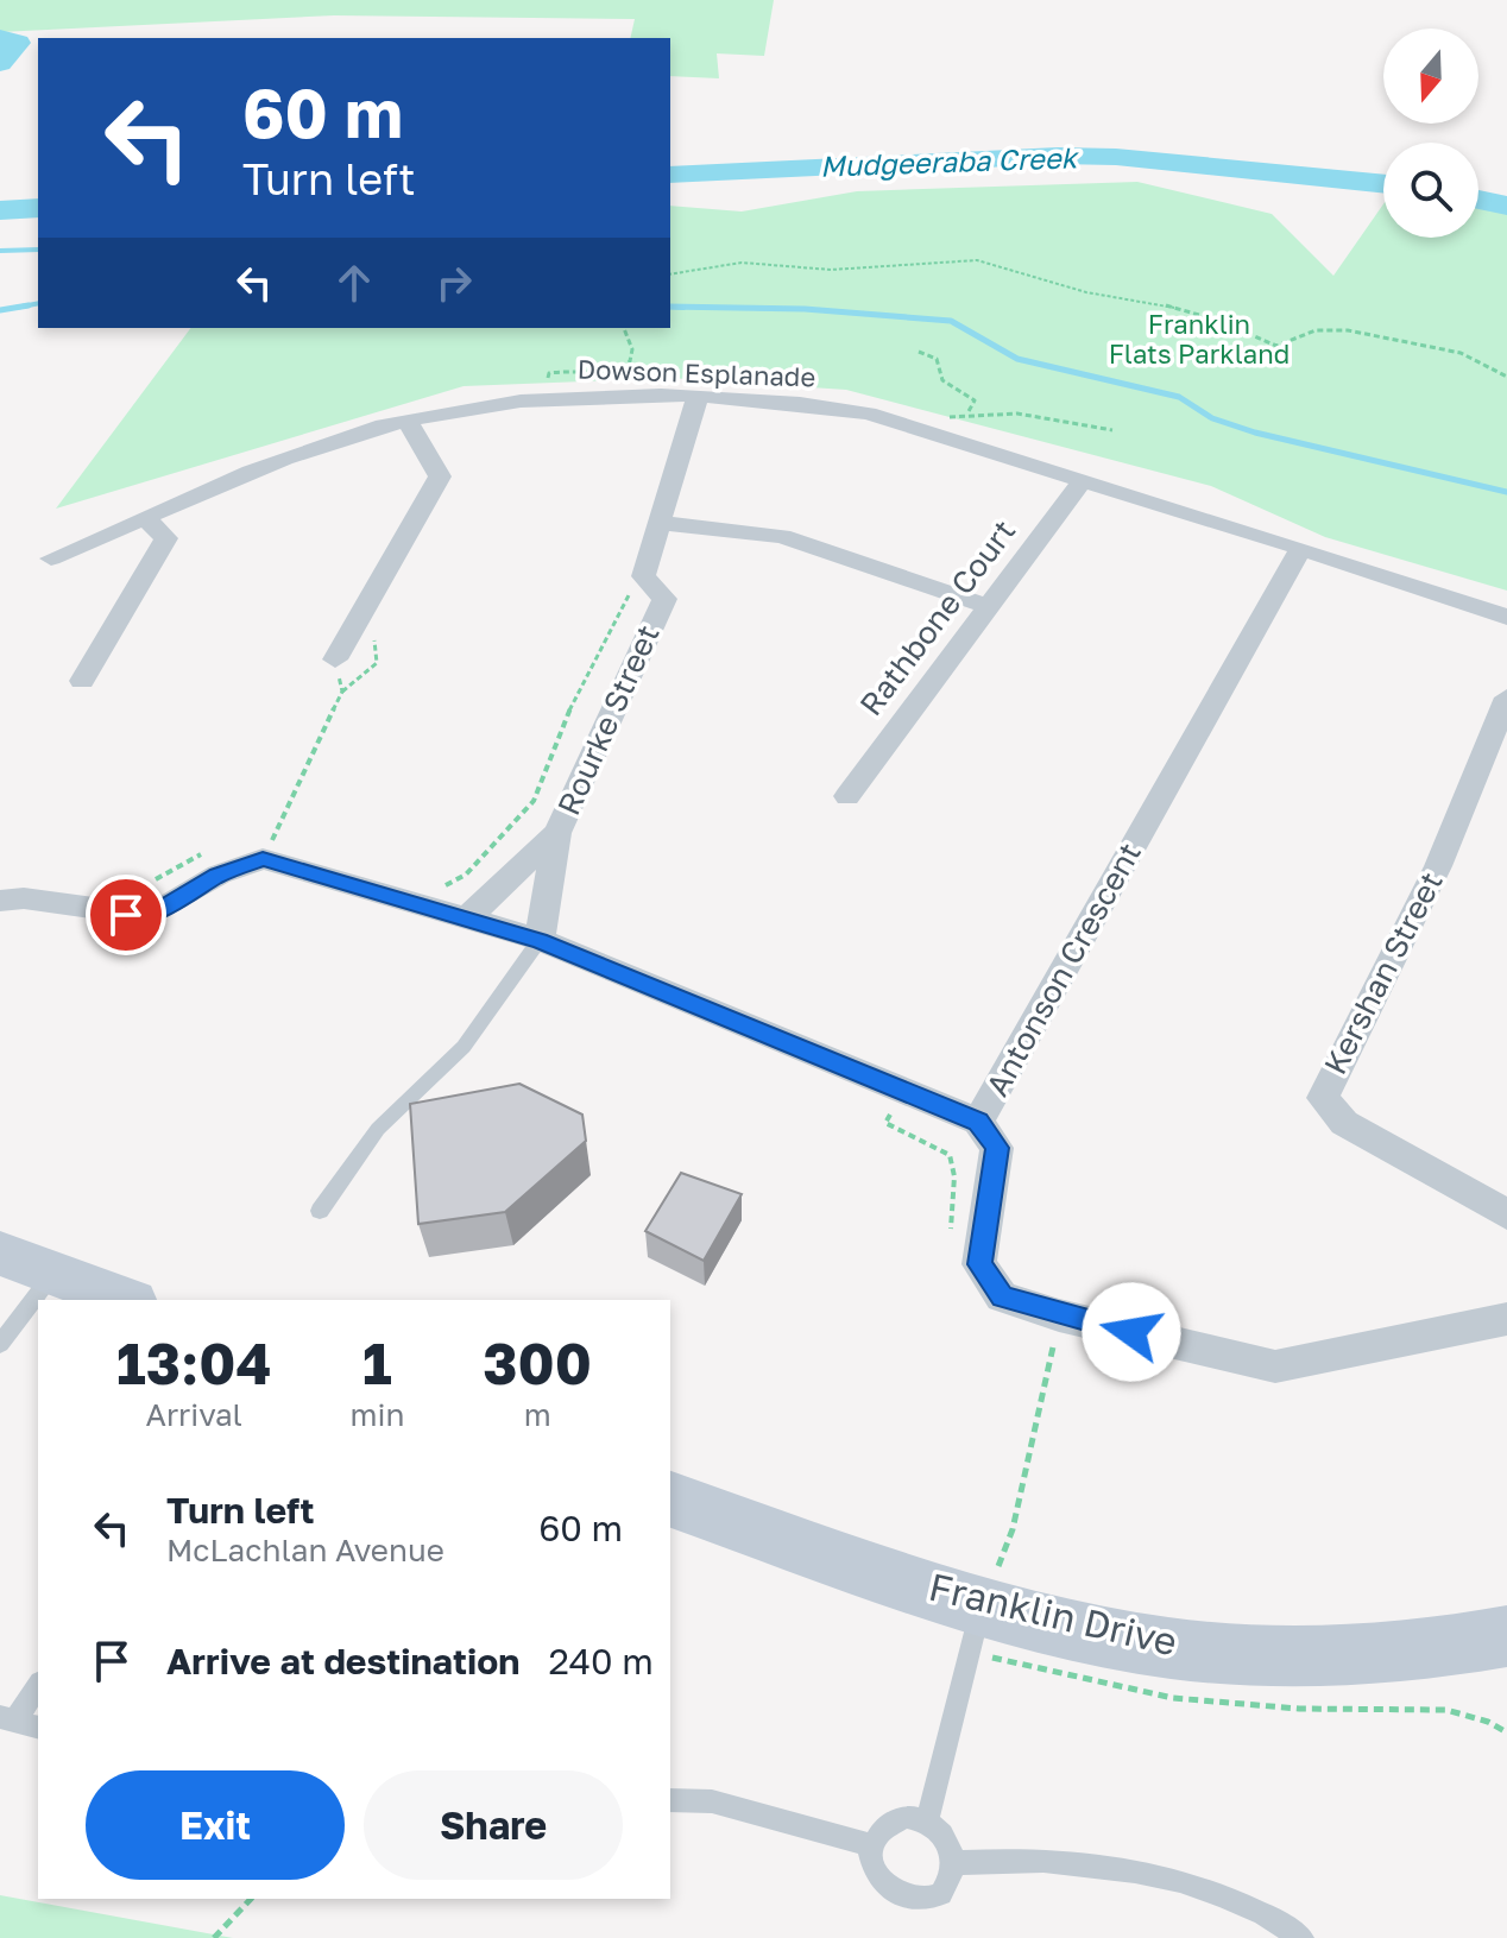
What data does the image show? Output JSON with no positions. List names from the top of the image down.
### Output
{
  "streets": {
    "main road": ["Franklin Drive"],
    "street": [
      "Dowson Esplanade",
      "Rathbone Court",
      "Rourke Street",
      "Antonson Crescent",
      "Kershan Street"
    ]
  },
  "crossings": [
    ["Dowson Esplanade", "Rathbone Court"],
    ["Dowson Esplanade", "Rourke Street"],
    ["Dowson Esplanade", "Antonson Crescent"]
  ],
  "water": ["Mudgeeraba Creek"],
  "parks": ["Franklin Flats Parkland"],
  "north": "bottom",
  "page": {
    "turn": ["60 m", "Turn left"],
    "eta": [
      "13:04",
      "Arrival",
      "1",
      "min",
      "300",
      "m"
    ],
    "list": [
      {
        "name": "Turn left",
        "note": "McLachlan Avenue",
        "value": "60 m"
      },
      {
        "name": "Arrive at destination",
        "value": "240 m"
      }
    ],
    "buttons": ["Exit", "Share"]
  }
}
